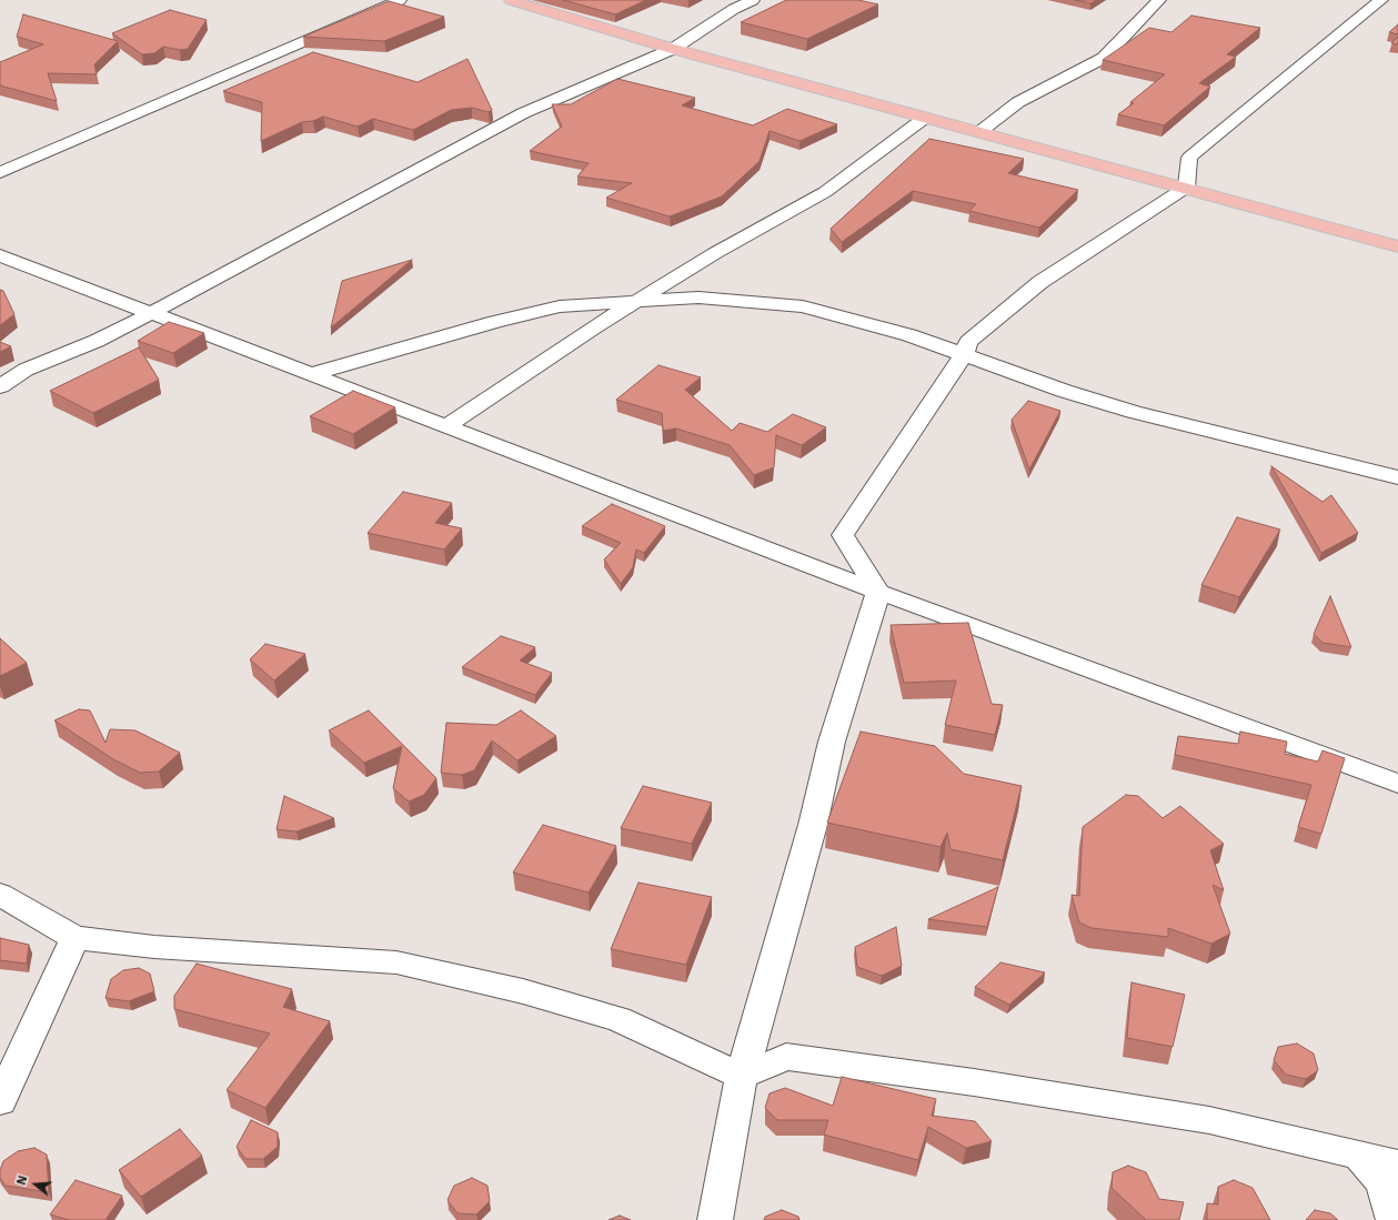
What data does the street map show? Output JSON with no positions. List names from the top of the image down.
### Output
{
  "north": "left"
}
